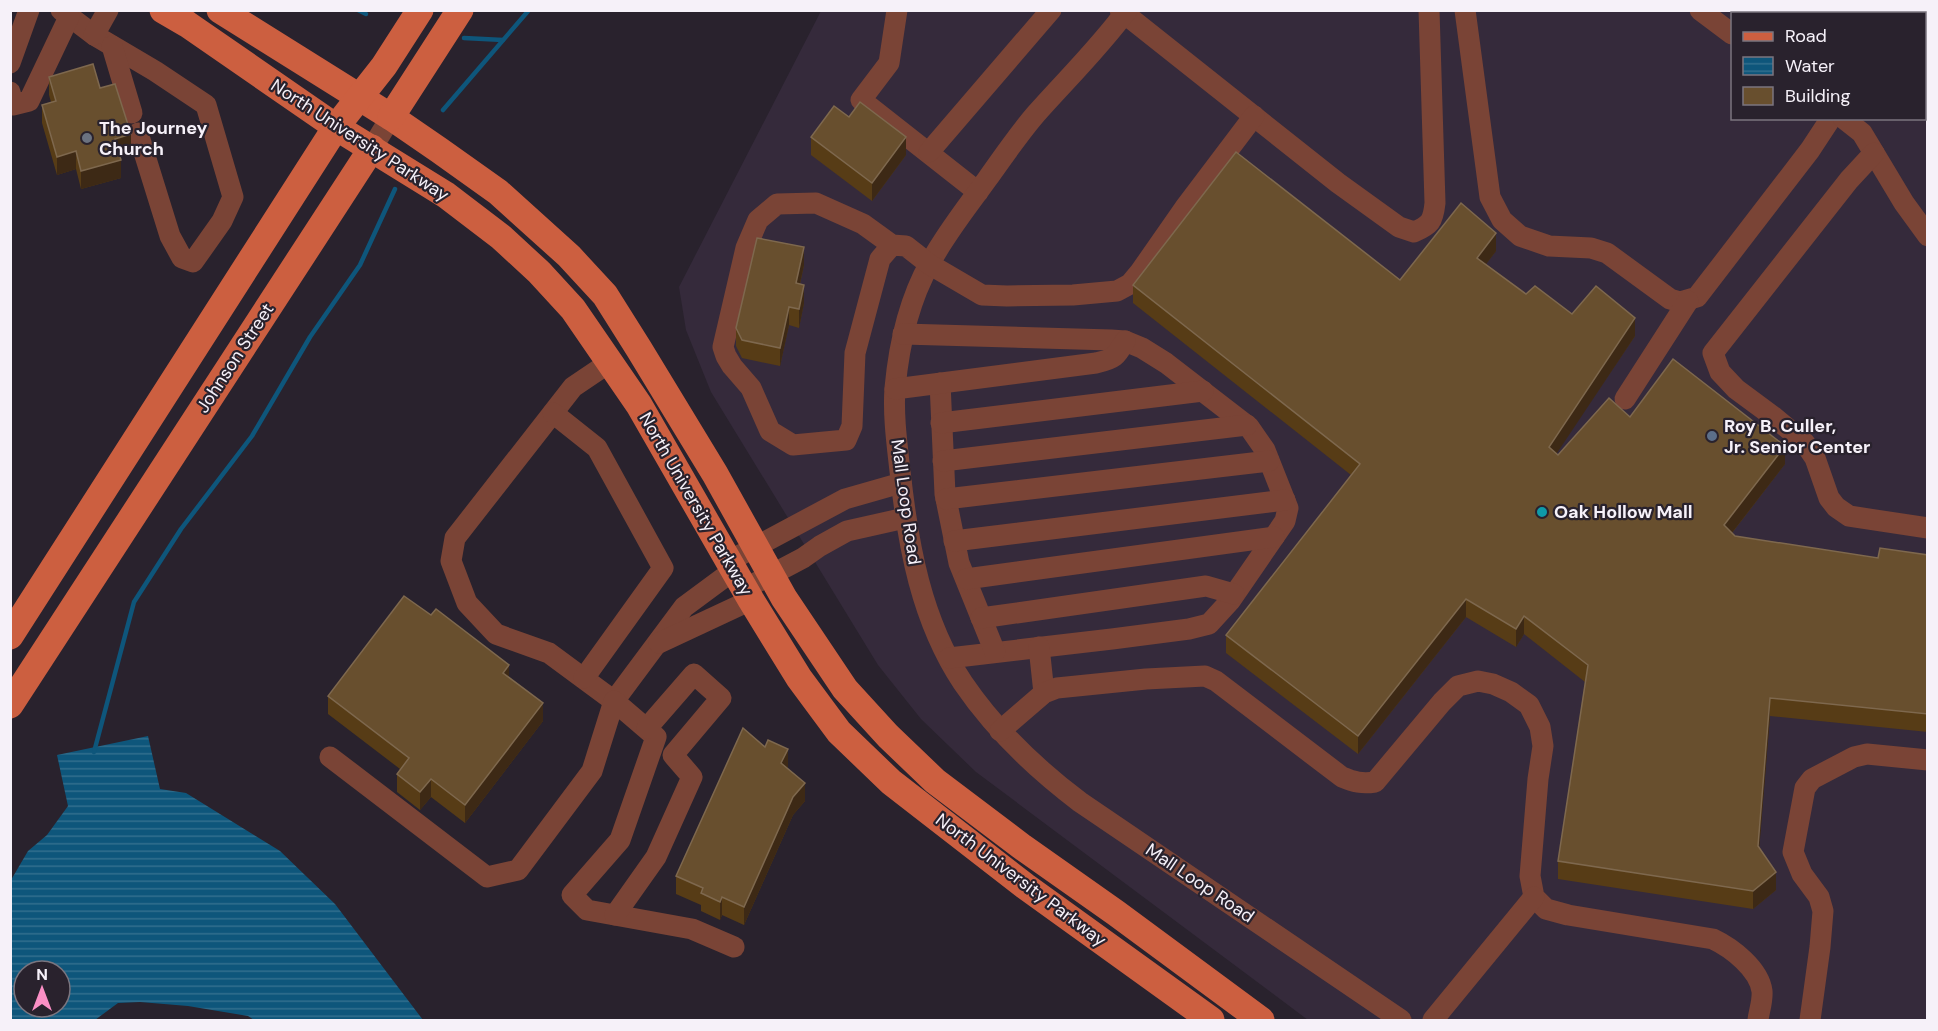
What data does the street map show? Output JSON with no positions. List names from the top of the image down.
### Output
{
  "streets": {
    "main road": ["North University Parkway", "Johnson Street"],
    "street": ["Mall Loop Road"]
  },
  "crossings": [
    ["North University Parkway", "Johnson Street"]
  ],
  "places": ["The Journey Church", "Roy B. Culler, Jr. Senior Center", "Oak Hollow Mall"],
  "legend": ["Road", "Water", "Building"],
  "north": "top"
}
